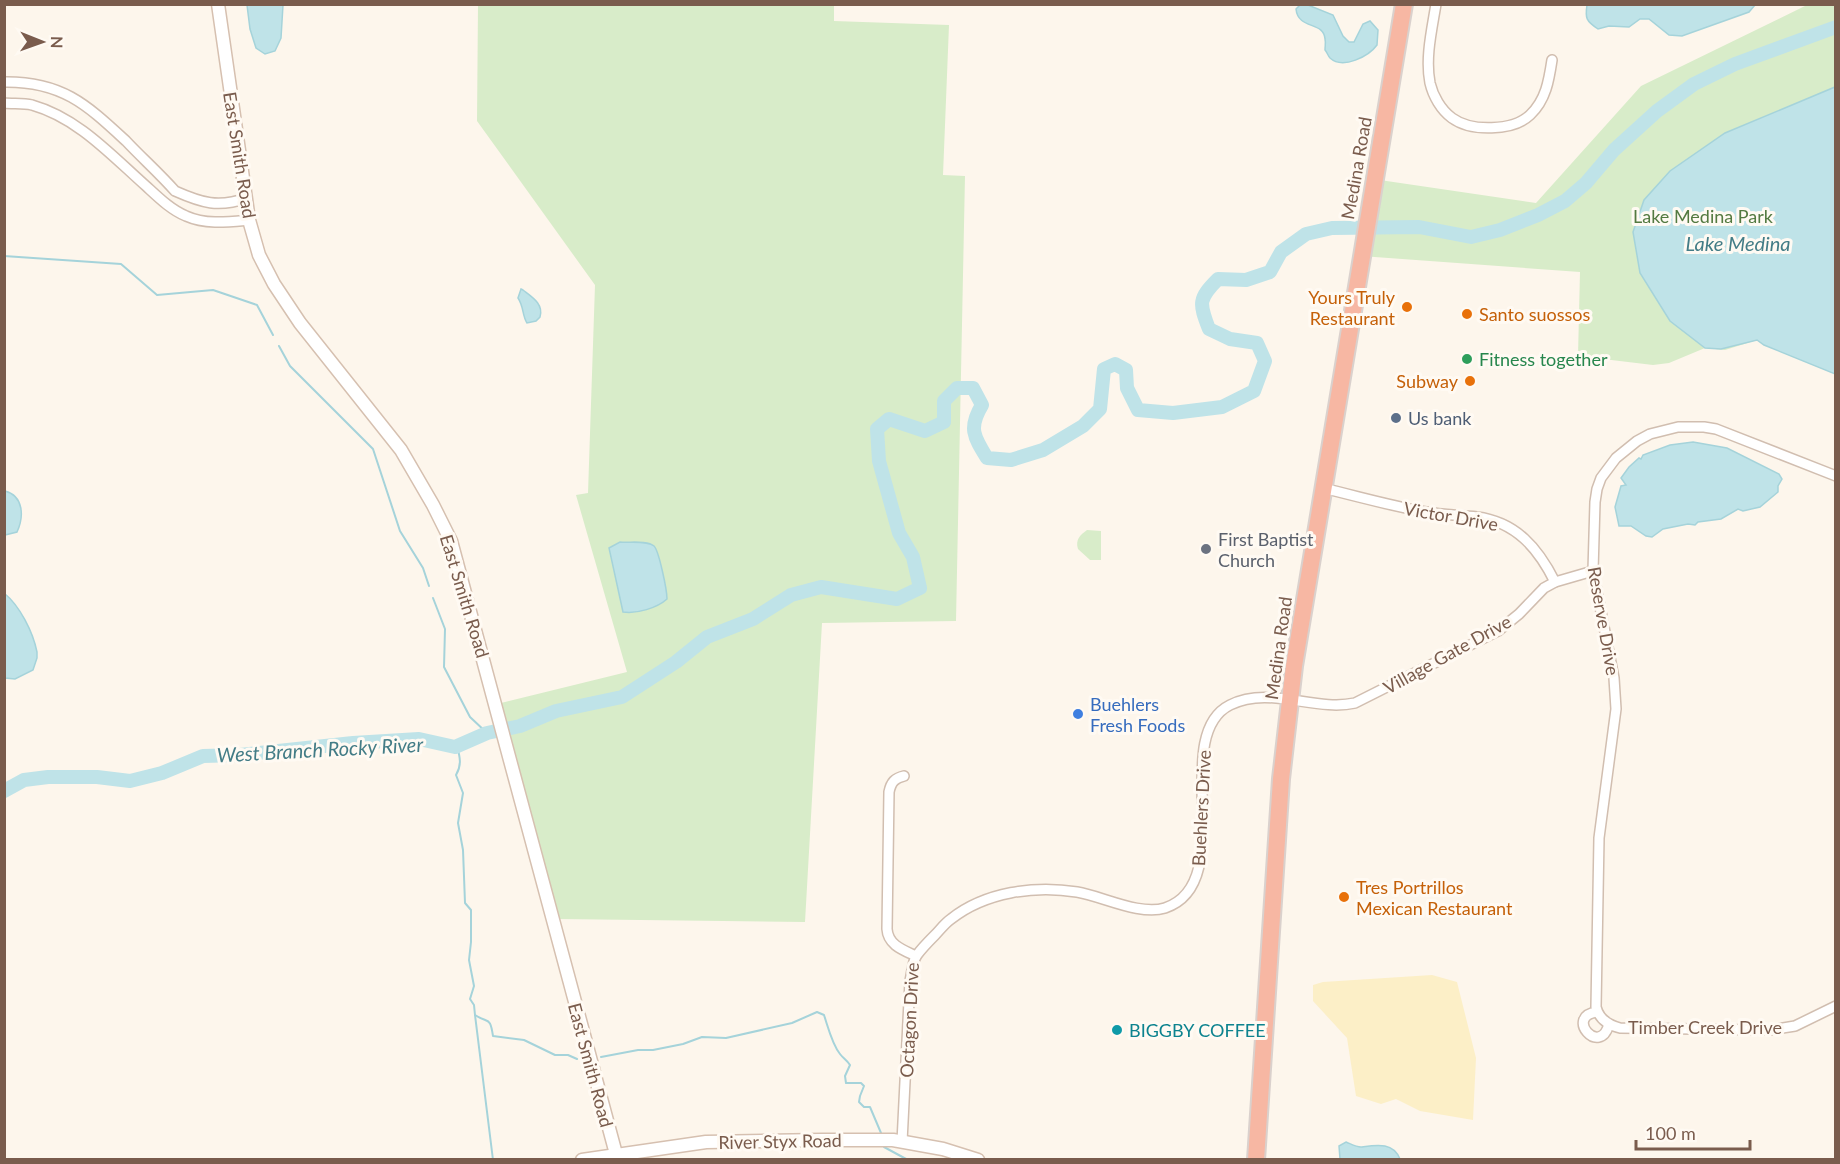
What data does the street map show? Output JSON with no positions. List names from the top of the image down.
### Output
{
  "streets": {
    "highway": ["Medina Road"],
    "street": [
      "East Smith Road",
      "Victor Drive",
      "Reserve Drive",
      "Village Gate Drive",
      "Buehlers Drive",
      "Octagon Drive",
      "Timber Creek Drive",
      "River Styx Road"
    ]
  },
  "crossings": [
    ["East Smith Road", "River Styx Road"],
    ["Medina Road", "Victor Drive"],
    ["Medina Road", "Village Gate Drive"],
    ["Medina Road", "Buehlers Drive"],
    ["Victor Drive", "Village Gate Drive"],
    ["Reserve Drive", "Village Gate Drive"],
    ["Reserve Drive", "Timber Creek Drive"],
    ["Village Gate Drive", "Buehlers Drive"],
    ["Buehlers Drive", "Octagon Drive"],
    ["Octagon Drive", "River Styx Road"]
  ],
  "water": ["Lake Medina", "West Branch Rocky River"],
  "parks": ["Lake Medina Park"],
  "places": [
    "Yours Truly Restaurant",
    "Santo suossos",
    "Fitness together",
    "Subway",
    "Us bank",
    "First Baptist Church",
    "Buehlers Fresh Foods",
    "Tres Portrillos Mexican Restaurant",
    "BIGGBY COFFEE"
  ],
  "scale_bar": "100 m",
  "north": "right"
}
